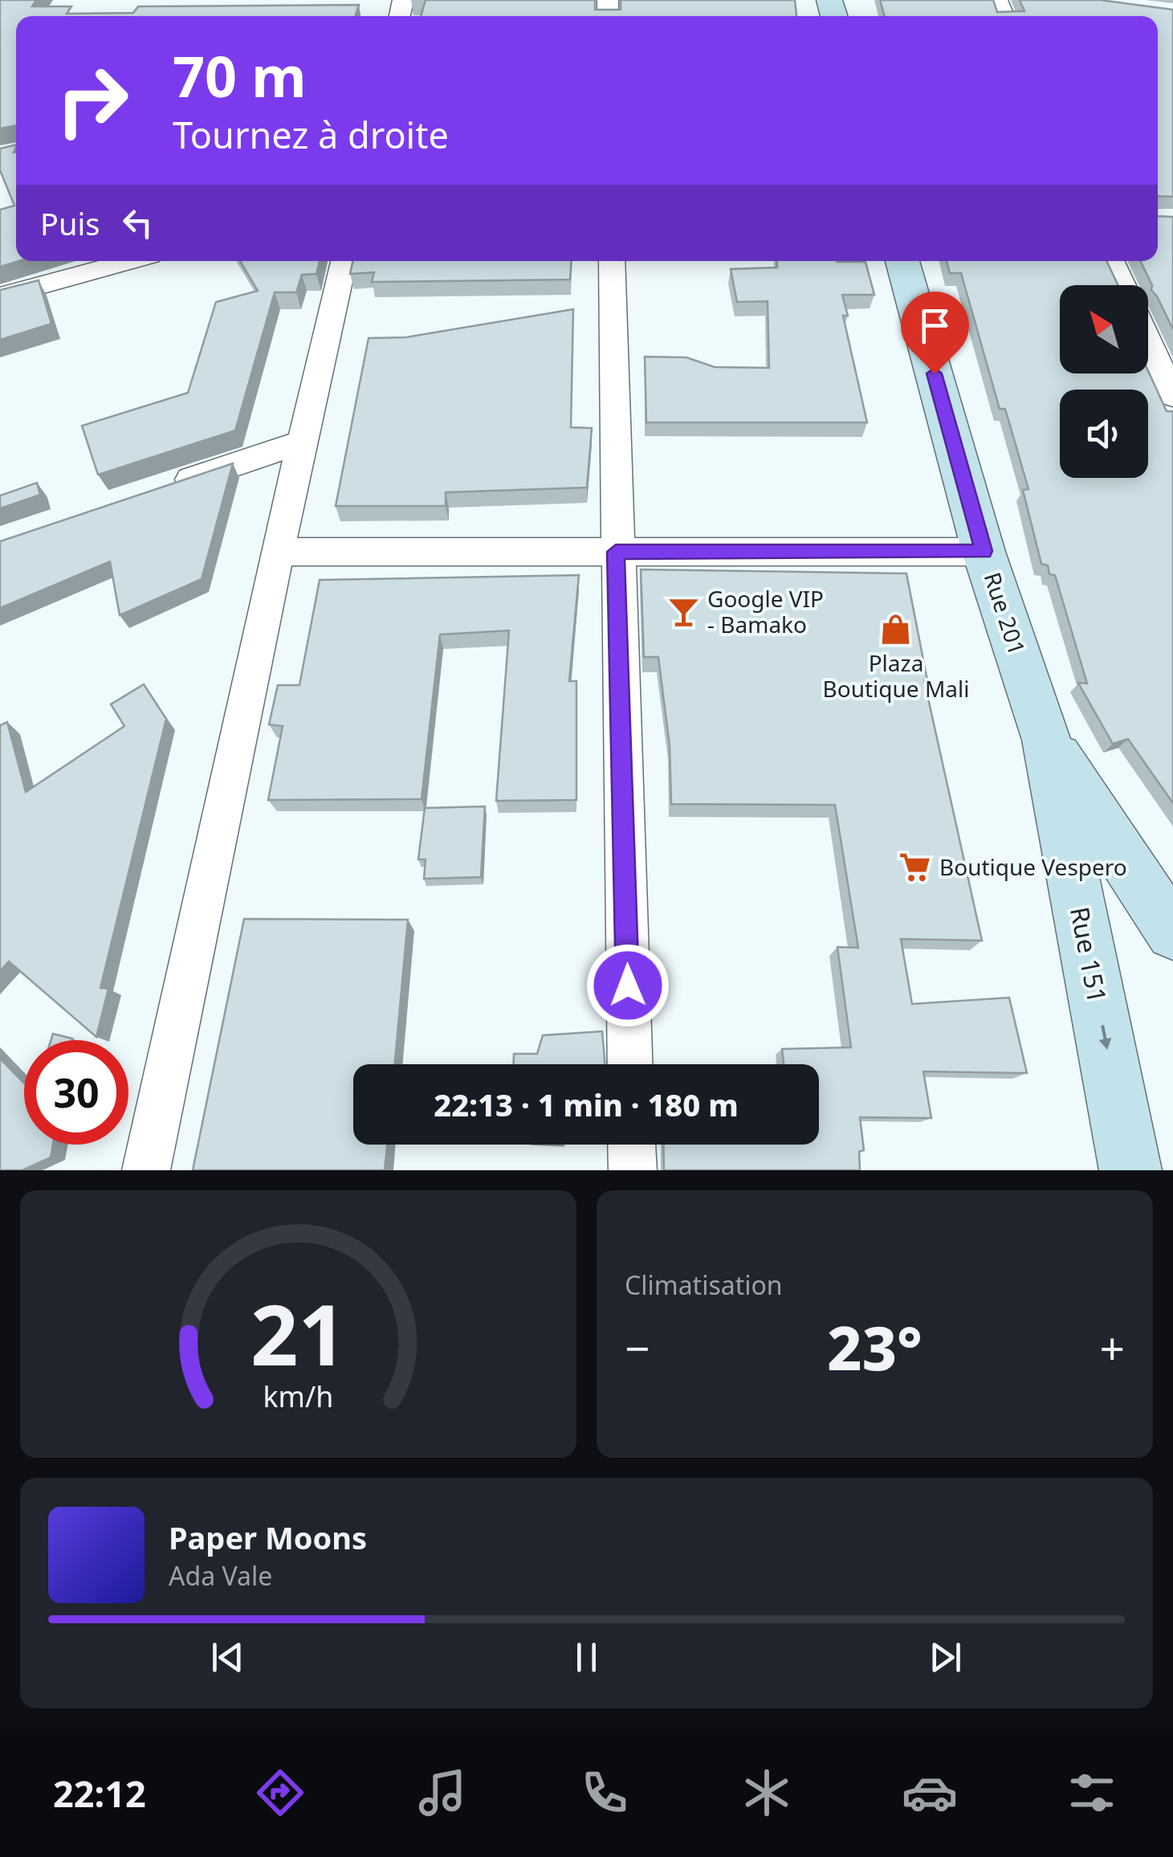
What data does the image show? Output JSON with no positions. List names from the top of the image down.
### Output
{
  "streets": {
    "main road": ["Rue 201", "Rue 151"]
  },
  "crossings": [
    ["Rue 201", "Rue 151"]
  ],
  "places": {
    "bar": ["Google VIP - Bamako"],
    "shop": ["Plaza Boutique Mali"],
    "supermarket": ["Boutique Vespero"]
  },
  "north": "top left",
  "page": {
    "turn": ["70 m", "Tournez à droite"],
    "then": "Puis",
    "limit": "30",
    "trip": "22:13 · 1 min · 180 m",
    "tile": "Climatisation",
    "heat": ["−", "23°", "+"],
    "song": ["Paper Moons", "Ada Vale"],
    "tabs": "22:12",
    "gauge": ["21", "km/h"]
  }
}
